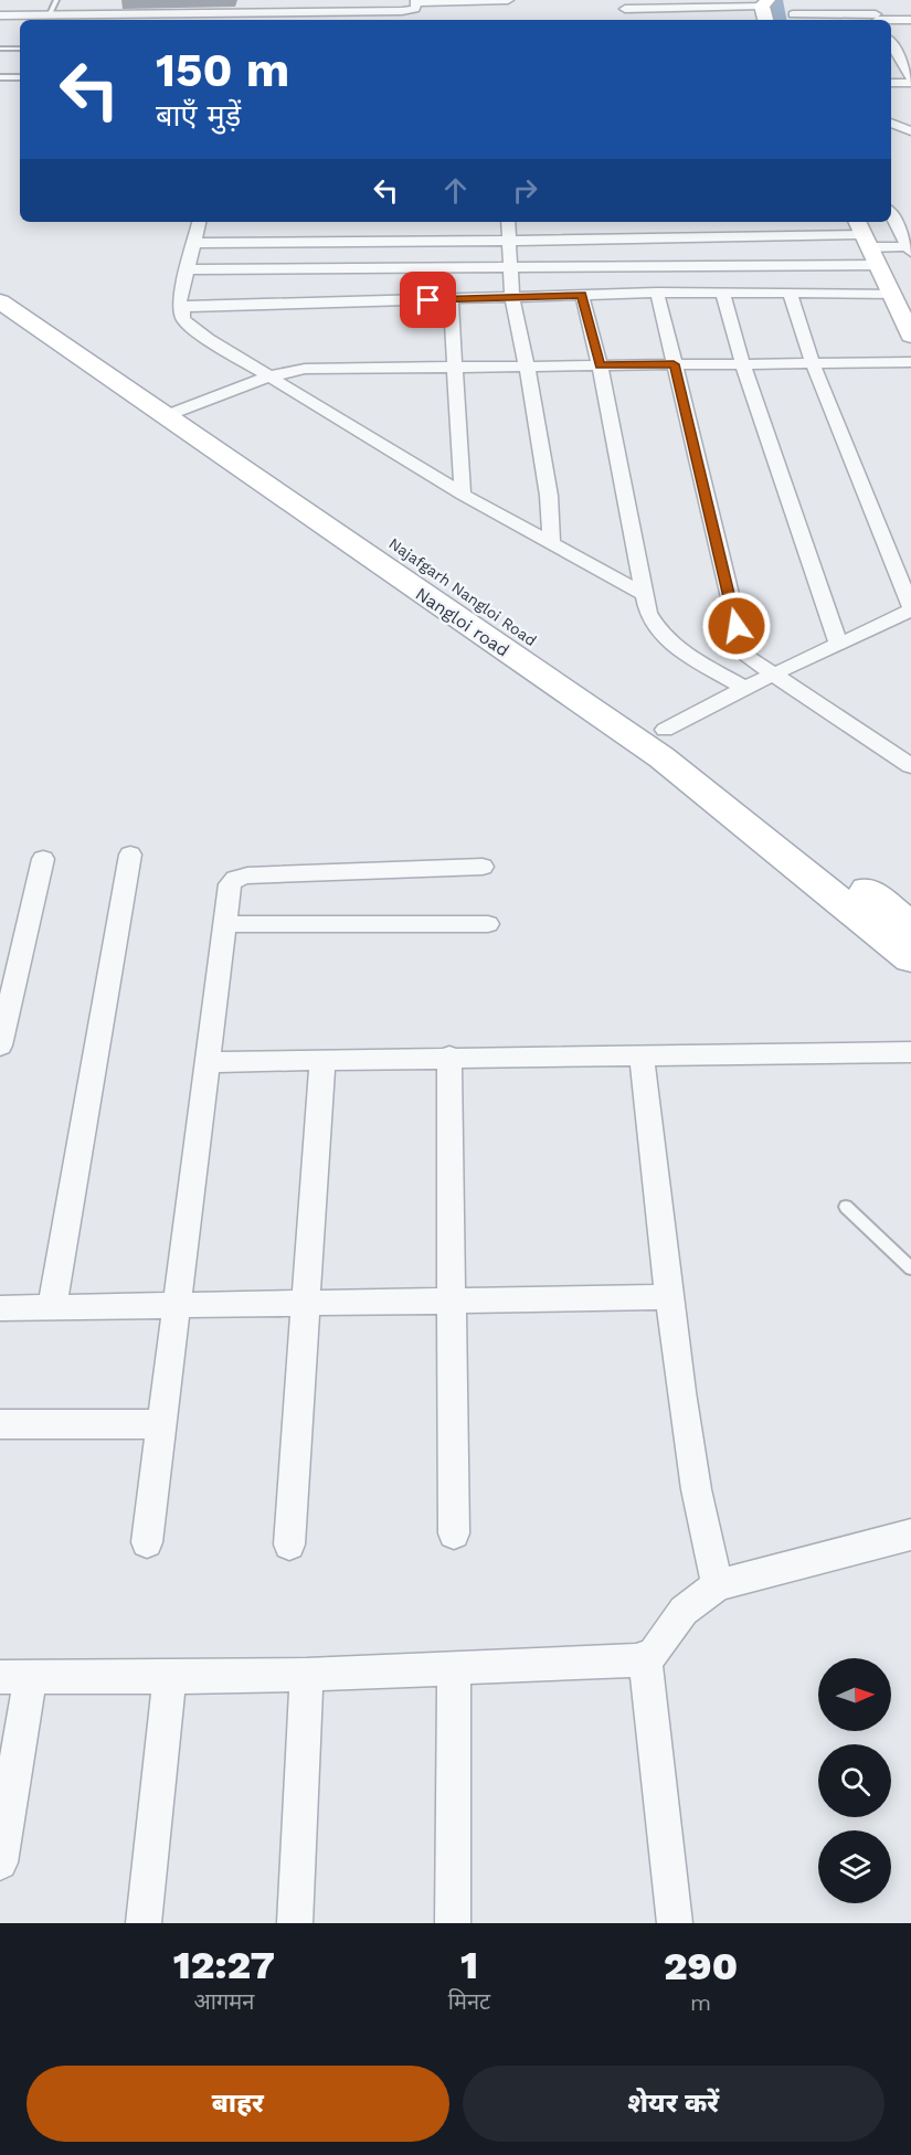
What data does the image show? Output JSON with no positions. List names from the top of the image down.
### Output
{
  "streets": {
    "main road": ["Najafgarh Nangloi Road", "Nangloi road"]
  },
  "crossings": [
    ["Najafgarh Nangloi Road", "Nangloi road"]
  ],
  "north": "right",
  "page": {
    "turn": ["150 m", "बाएँ मुड़ें"],
    "eta": [
      "12:27",
      "आगमन",
      "1",
      "मिनट",
      "290",
      "m"
    ],
    "buttons": ["बाहर", "शेयर करें"]
  }
}
